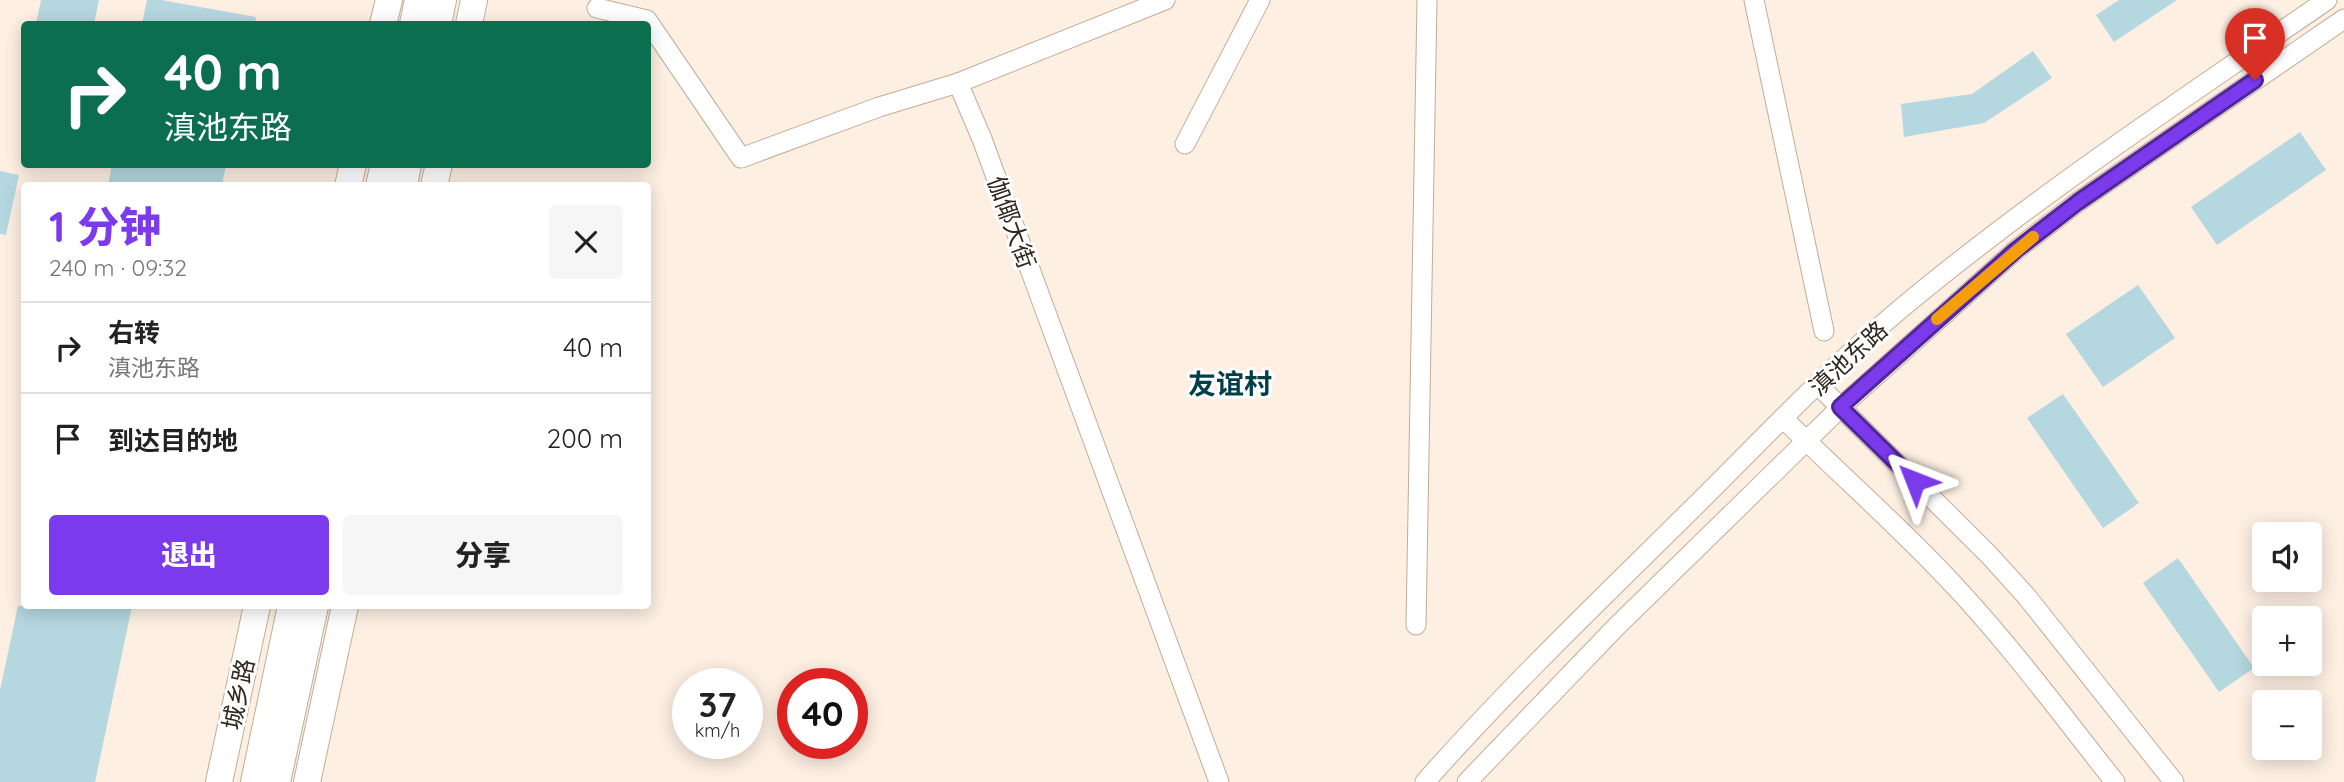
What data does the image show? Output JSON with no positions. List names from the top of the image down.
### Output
{
  "streets": {
    "highway": ["城乡路"],
    "street": ["伽倻大街", "滇池东路"]
  },
  "districts": ["友谊村"],
  "page": {
    "turn": ["40 m", "滇池东路"],
    "heading": ["1 分钟", "240 m · 09:32"],
    "list": [
      {
        "name": "右转",
        "note": "滇池东路",
        "value": "40 m"
      },
      {
        "name": "到达目的地",
        "value": "200 m"
      }
    ],
    "buttons": ["退出", "分享"],
    "map_buttons": ["+", "−"],
    "speed": "37 km/h",
    "limit": "40"
  }
}
